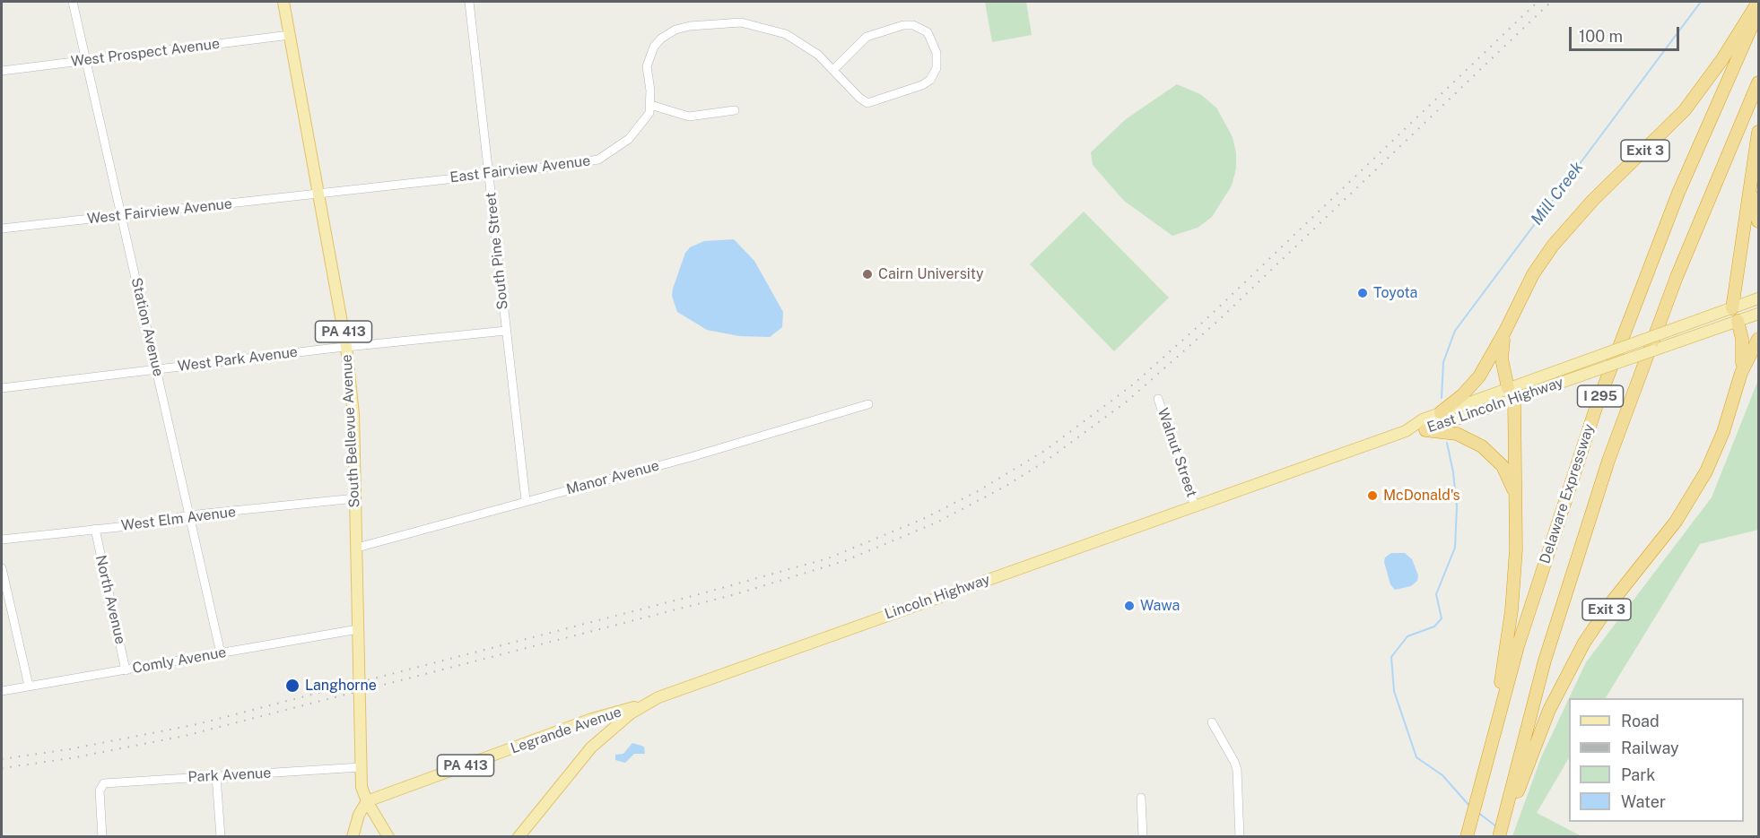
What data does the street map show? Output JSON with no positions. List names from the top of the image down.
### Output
{
  "streets": {
    "highway": ["Exit 3", "I 295", "Delaware Expressway"],
    "main road": [
      "PA 413",
      "East Lincoln Highway",
      "South Bellevue Avenue",
      "Lincoln Highway",
      "Legrande Avenue"
    ],
    "street": [
      "West Prospect Avenue",
      "East Fairview Avenue",
      "West Fairview Avenue",
      "South Pine Street",
      "Station Avenue",
      "West Park Avenue",
      "Walnut Street",
      "Manor Avenue",
      "West Elm Avenue",
      "North Avenue",
      "Comly Avenue",
      "Park Avenue"
    ]
  },
  "crossings": [
    ["West Prospect Avenue", "Station Avenue"],
    ["West Prospect Avenue", "South Bellevue Avenue"],
    ["Exit 3", "Delaware Expressway"],
    ["East Fairview Avenue", "West Fairview Avenue"],
    ["East Fairview Avenue", "South Pine Street"],
    ["East Fairview Avenue", "South Bellevue Avenue"],
    ["West Fairview Avenue", "Station Avenue"],
    ["West Fairview Avenue", "South Bellevue Avenue"],
    ["South Pine Street", "West Park Avenue"],
    ["South Pine Street", "Manor Avenue"],
    ["Station Avenue", "West Park Avenue"],
    ["Station Avenue", "West Elm Avenue"],
    ["Station Avenue", "Comly Avenue"],
    ["PA 413", "South Bellevue Avenue"],
    ["PA 413", "Legrande Avenue"],
    ["West Park Avenue", "South Bellevue Avenue"],
    ["East Lincoln Highway", "Lincoln Highway"],
    ["South Bellevue Avenue", "Manor Avenue"],
    ["South Bellevue Avenue", "West Elm Avenue"],
    ["South Bellevue Avenue", "Comly Avenue"],
    ["South Bellevue Avenue", "Legrande Avenue"],
    ["South Bellevue Avenue", "Park Avenue"],
    ["Walnut Street", "Lincoln Highway"],
    ["West Elm Avenue", "North Avenue"],
    ["Lincoln Highway", "Legrande Avenue"],
    ["North Avenue", "Comly Avenue"]
  ],
  "water": ["Mill Creek"],
  "places": [
    "Cairn University",
    "Toyota",
    "McDonald's",
    "Wawa",
    "Langhorne"
  ],
  "legend": [
    "Road",
    "Railway",
    "Park",
    "Water"
  ],
  "scale_bar": "100 m"
}
